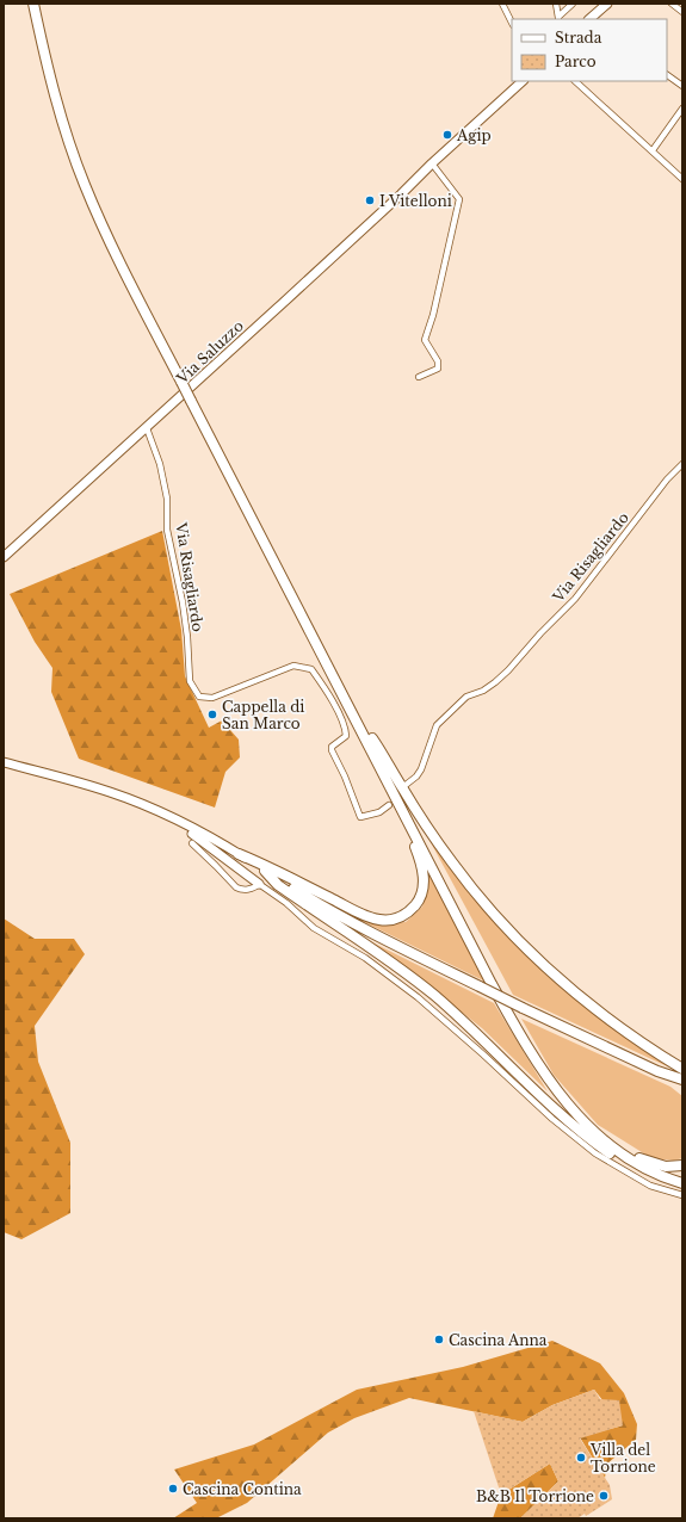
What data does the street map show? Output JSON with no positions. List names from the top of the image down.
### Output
{
  "streets": {
    "main road": ["Via Saluzzo"],
    "street": ["Via Risagliardo"]
  },
  "crossings": [
    ["Via Saluzzo", "Via Risagliardo"]
  ],
  "places": [
    "Agip",
    "I Vitelloni",
    "Cappella di San Marco",
    "Cascina Anna",
    "Villa del Torrione",
    "Cascina Contina",
    "B&B Il Torrione"
  ],
  "legend": ["Strada", "Parco"]
}
